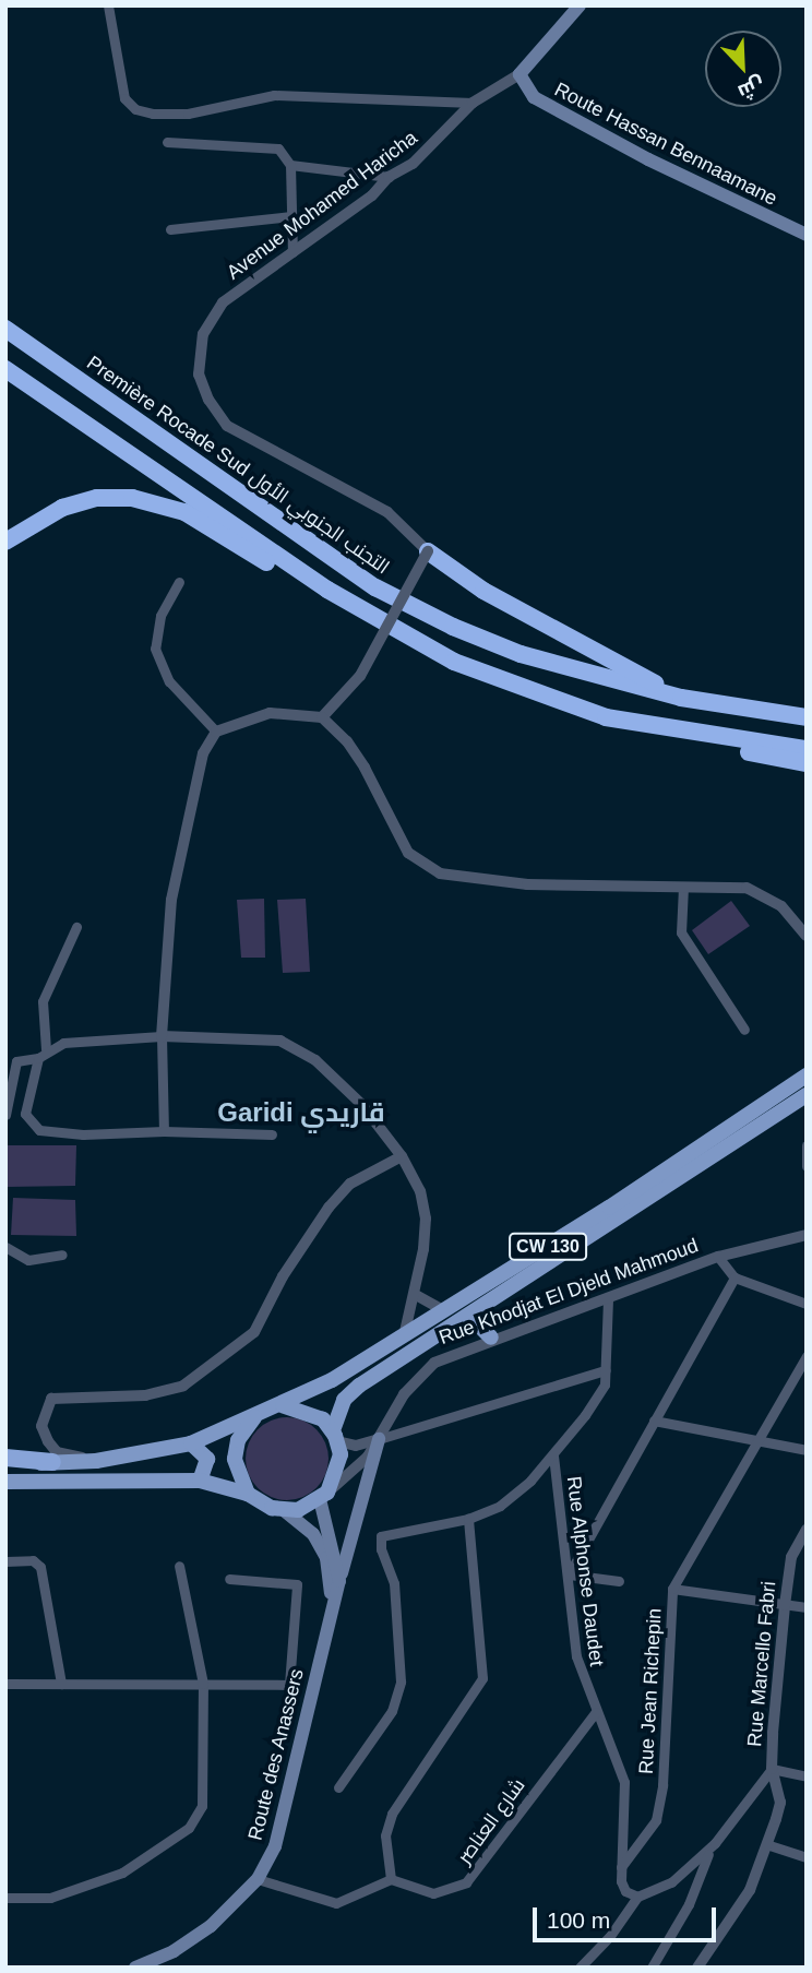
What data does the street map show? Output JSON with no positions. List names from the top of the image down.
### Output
{
  "streets": {
    "highway": ["Première Rocade Sud التجنب الجنوبي الأول"],
    "main road": [
      "Route Hassan Bennaamane",
      "Avenue Mohamed Haricha",
      "CW 130",
      "Route des Anassers"
    ],
    "street": [
      "Rue Khodjat El Djeld Mahmoud",
      "Rue Alphonse Daudet",
      "Rue Marcello Fabri",
      "Rue Jean Richepin",
      "شارع العناصر"
    ]
  },
  "crossings": [
    ["Route Hassan Bennaamane", "Avenue Mohamed Haricha"],
    ["CW 130", "Rue Khodjat El Djeld Mahmoud"],
    ["Rue Alphonse Daudet", "Rue Jean Richepin"],
    ["Rue Alphonse Daudet", "شارع العناصر"]
  ],
  "districts": ["Garidi قاريدي"],
  "scale_bar": "100 m",
  "north": "bottom right"
}
